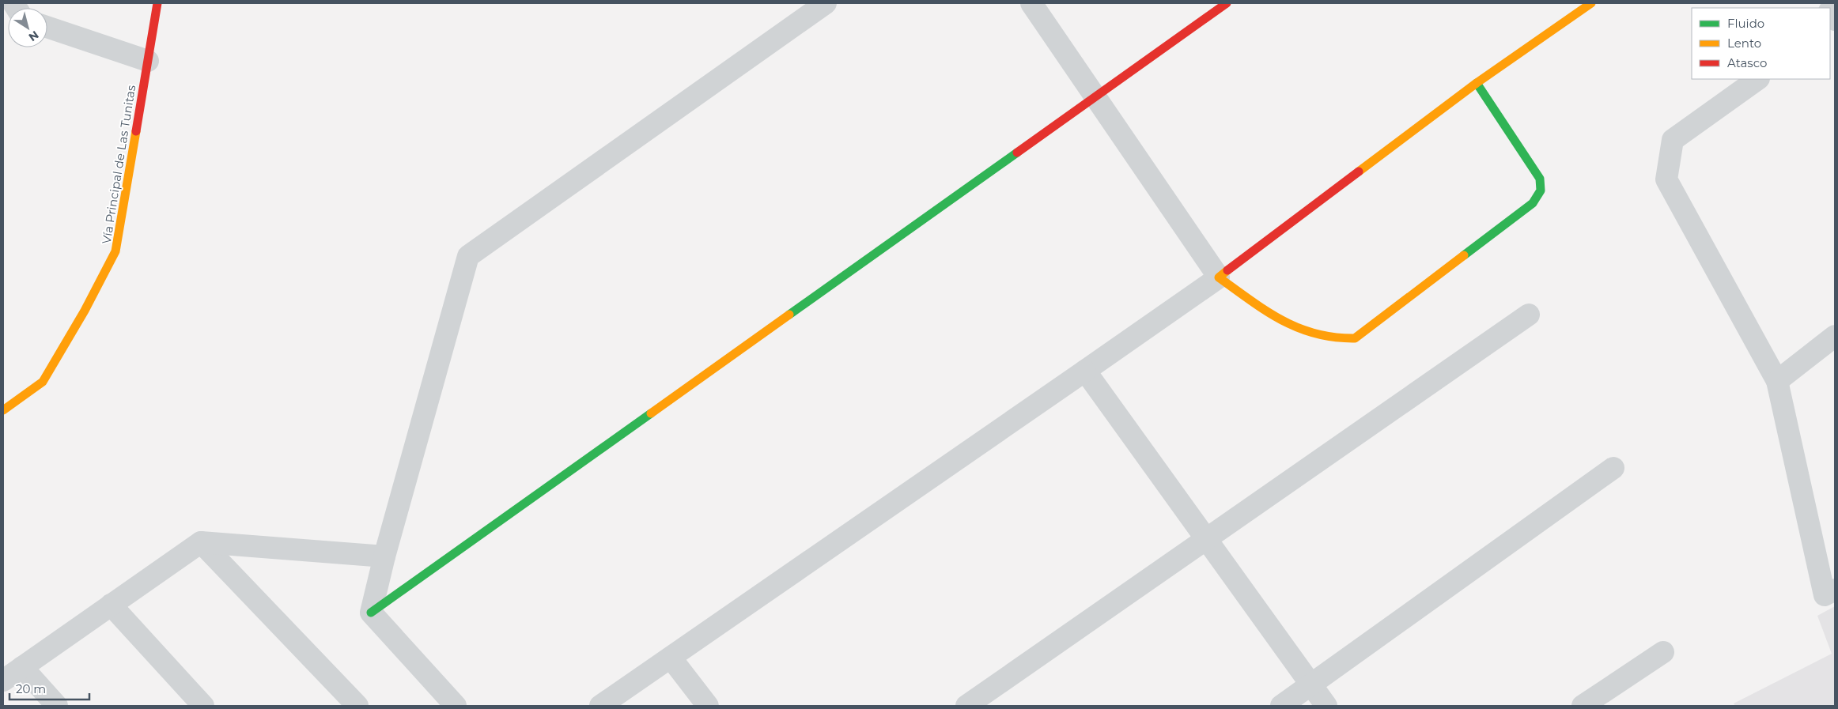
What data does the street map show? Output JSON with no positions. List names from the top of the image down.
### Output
{
  "streets": {
    "street": ["Vía Principal de Las Tunitas"]
  },
  "legend": ["Fluido", "Lento", "Atasco"],
  "scale_bar": "20 m",
  "north": "bottom right"
}
